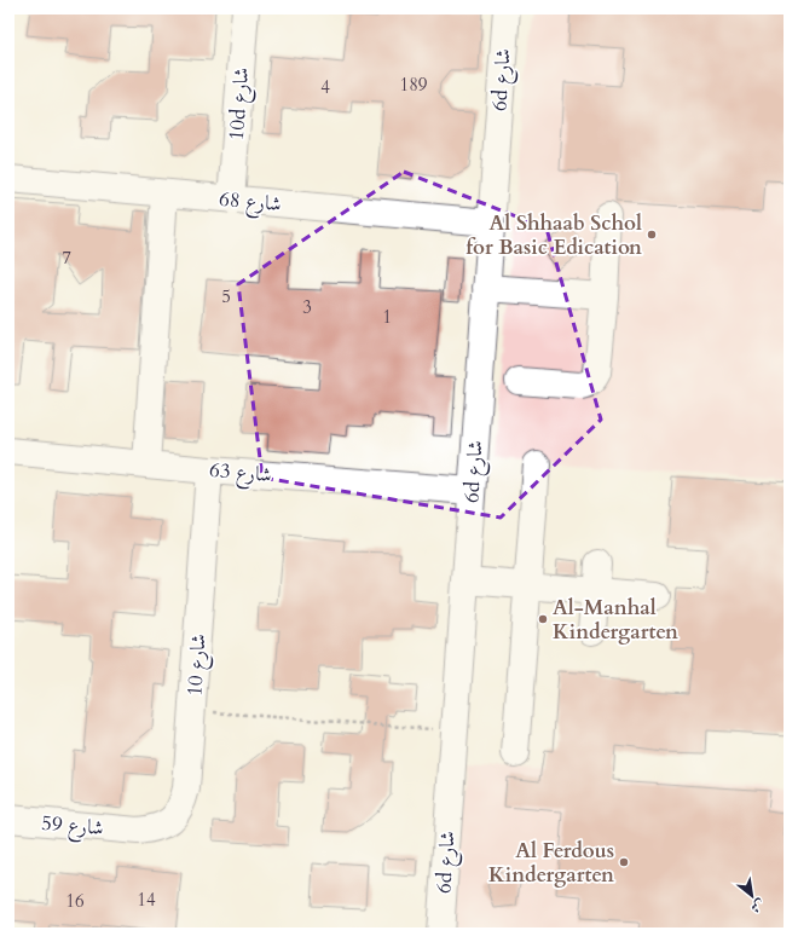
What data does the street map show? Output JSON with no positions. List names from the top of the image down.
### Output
{
  "streets": {
    "street": [
      "6d شارع",
      "10d شارع",
      "شارع 68",
      "شارع 63",
      "شارع 10",
      "شارع 59"
    ]
  },
  "crossings": [
    ["6d شارع", "شارع 68"],
    ["6d شارع", "شارع 63"],
    ["10d شارع", "شارع 68"],
    ["شارع 63", "شارع 10"],
    ["شارع 10", "شارع 59"]
  ],
  "places": ["Al Shhaab Schol for Basic Edication", "Al-Manhal Kindergarten", "Al Ferdous Kindergarten"],
  "house_numbers": [
    "189",
    "4",
    "7",
    "5",
    "3",
    "1",
    "14",
    "16"
  ],
  "north": "bottom right"
}
